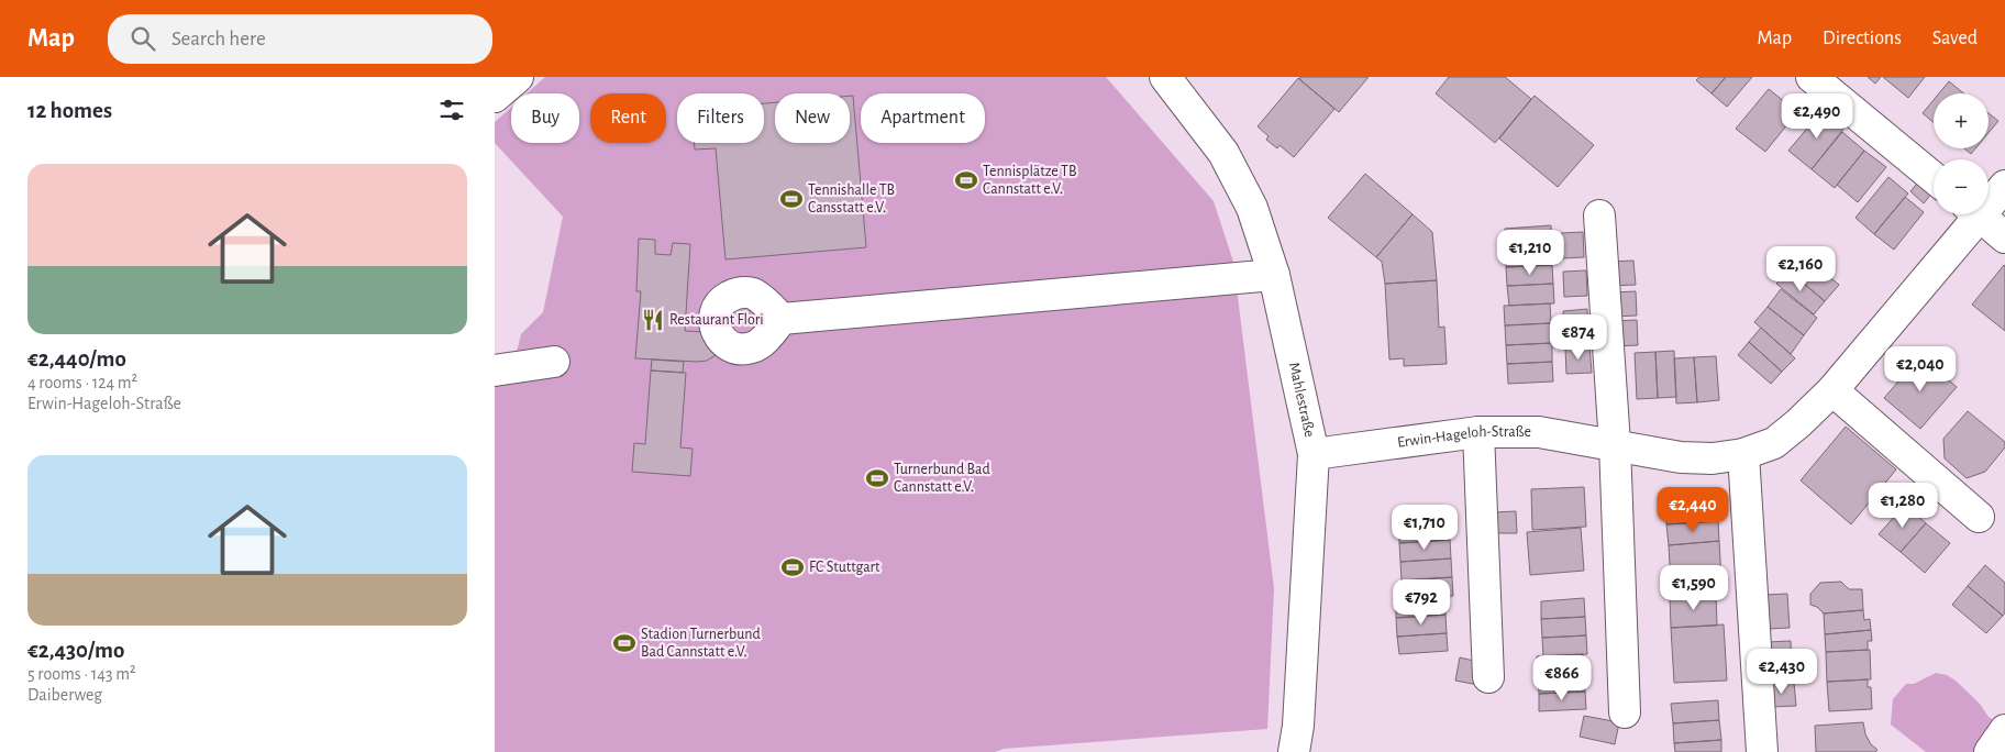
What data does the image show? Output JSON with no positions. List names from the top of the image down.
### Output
{
  "streets": {
    "street": ["Mahlestraße", "Erwin-Hageloh-Straße"]
  },
  "crossings": [
    ["Mahlestraße", "Erwin-Hageloh-Straße"]
  ],
  "places": {
    "sports": [
      "Tennisplätze TB Cannstatt e.V.",
      "Tennishalle TB Cansstatt e.V.",
      "Turnerbund Bad Cannstatt e.V.",
      "FC Stuttgart",
      "Stadion Turnerbund Bad Cannstatt e.V."
    ],
    "restaurant": ["Restaurant Flori"]
  },
  "page": {
    "header": "Map",
    "search": "Search here",
    "nav": ["Map", "Directions", "Saved"],
    "heading": "12 homes",
    "map_buttons": ["+", "−"],
    "price": [
      "€2,490",
      "€1,210",
      "€2,160",
      "€874",
      "€2,040",
      "€1,280",
      "€2,440",
      "€1,710",
      "€1,590",
      "€792",
      "€2,430",
      "€866"
    ],
    "chip": [
      "Buy",
      "Rent",
      "Filters",
      "New",
      "Apartment"
    ],
    "list": [
      {
        "name": "€2,440/mo",
        "note": "4 rooms · 124 m² · Erwin-Hageloh-Straße"
      },
      {
        "name": "€2,430/mo",
        "note": "5 rooms · 143 m² · Daiberweg"
      }
    ]
  }
}
